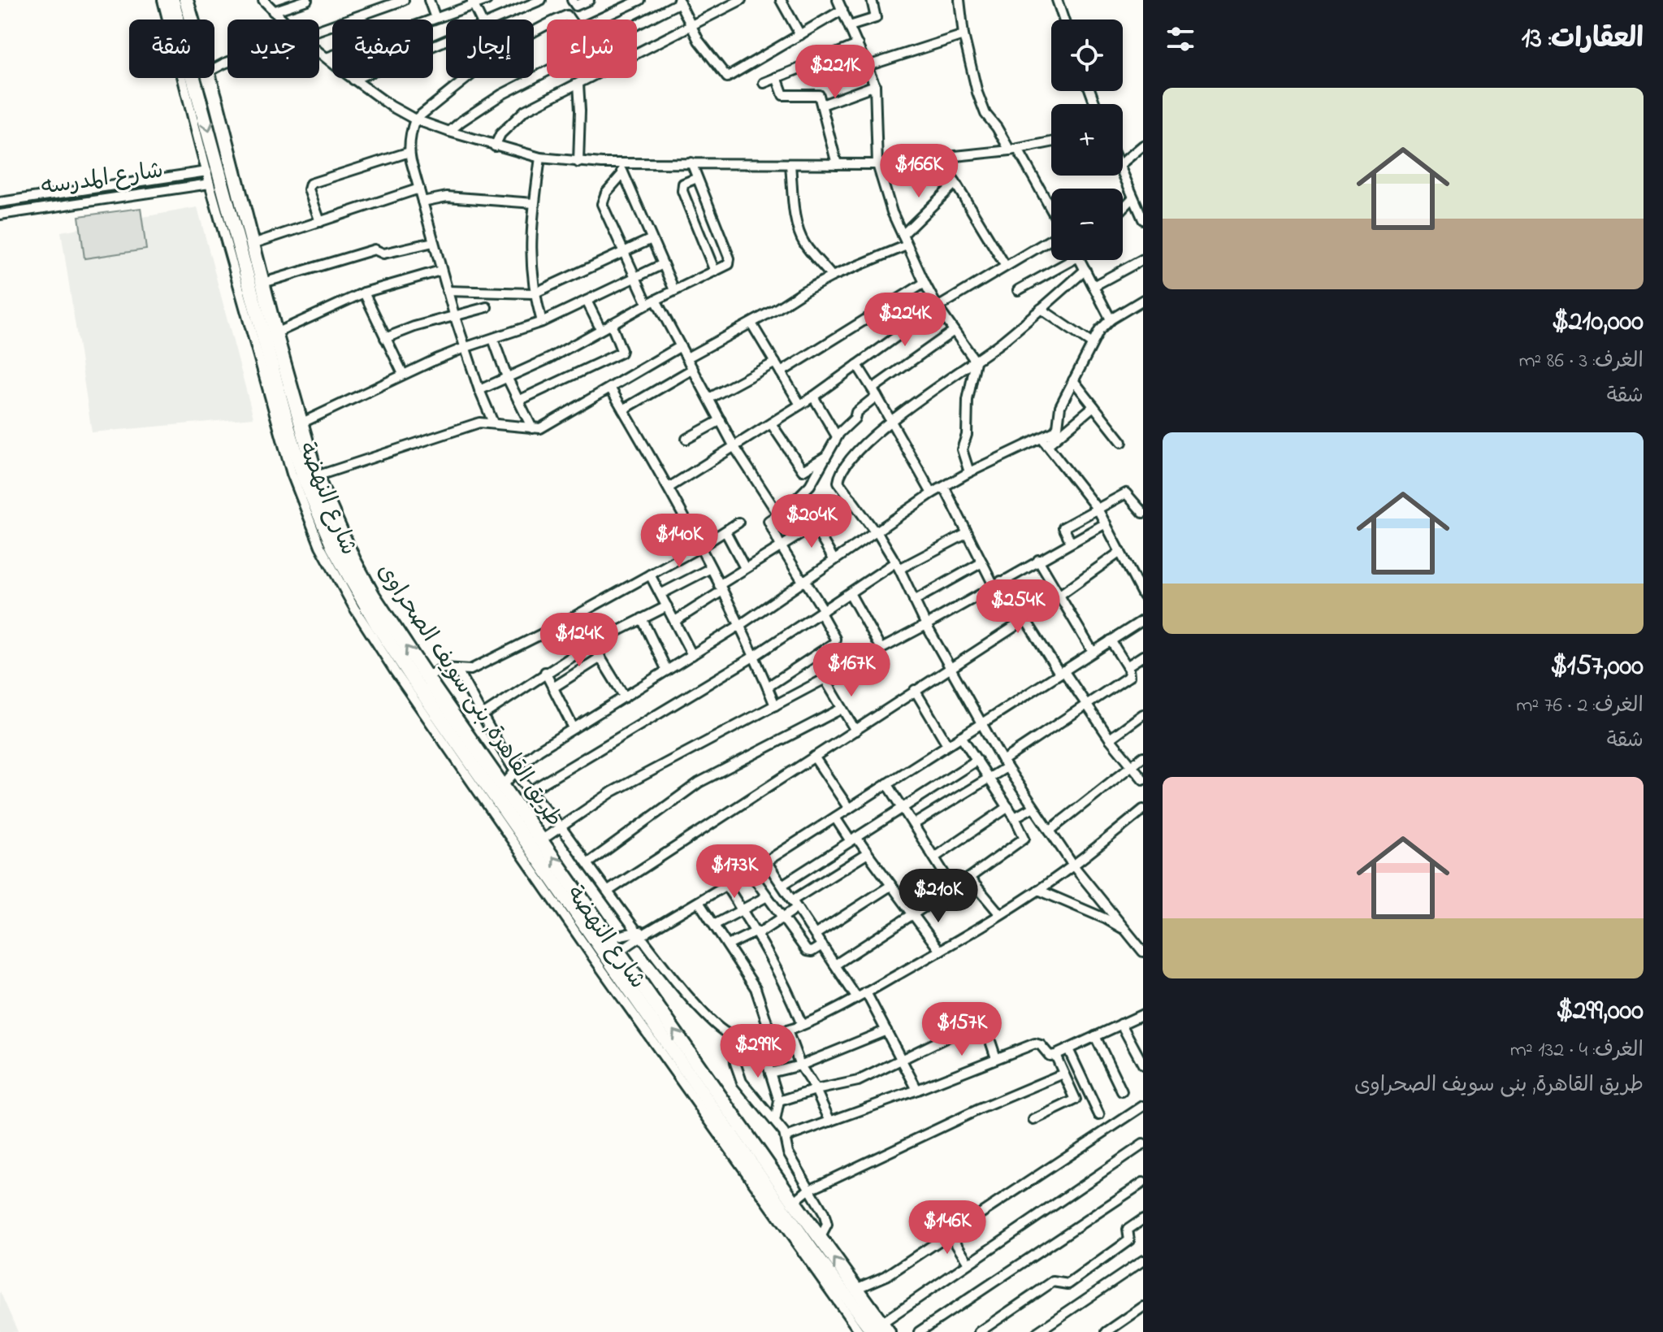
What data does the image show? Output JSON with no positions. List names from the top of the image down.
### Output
{
  "streets": {
    "main road": ["طريق القاهرة, بنى سويف الصحراوى"],
    "street": ["شارع المدرسه", "شارع النهضة"]
  },
  "crossings": [
    ["شارع النهضة", "طريق القاهرة, بنى سويف الصحراوى"]
  ],
  "page": {
    "heading": "العقارات: 13",
    "map_buttons": ["+", "−"],
    "chip": [
      "شراء",
      "إيجار",
      "تصفية",
      "جديد",
      "شقة"
    ],
    "price": [
      "$221K",
      "$166K",
      "$224K",
      "$204K",
      "$140K",
      "$254K",
      "$124K",
      "$167K",
      "$173K",
      "$210K",
      "$157K",
      "$299K",
      "$146K"
    ],
    "list": [
      {
        "name": "$210,000",
        "note": "الغرف: 3 · 86 m² · شقة"
      },
      {
        "name": "$157,000",
        "note": "الغرف: 2 · 76 m² · شقة"
      },
      {
        "name": "$299,000",
        "note": "الغرف: 4 · 132 m² · طريق القاهرة, بنى سويف الصحراوى"
      }
    ]
  }
}
